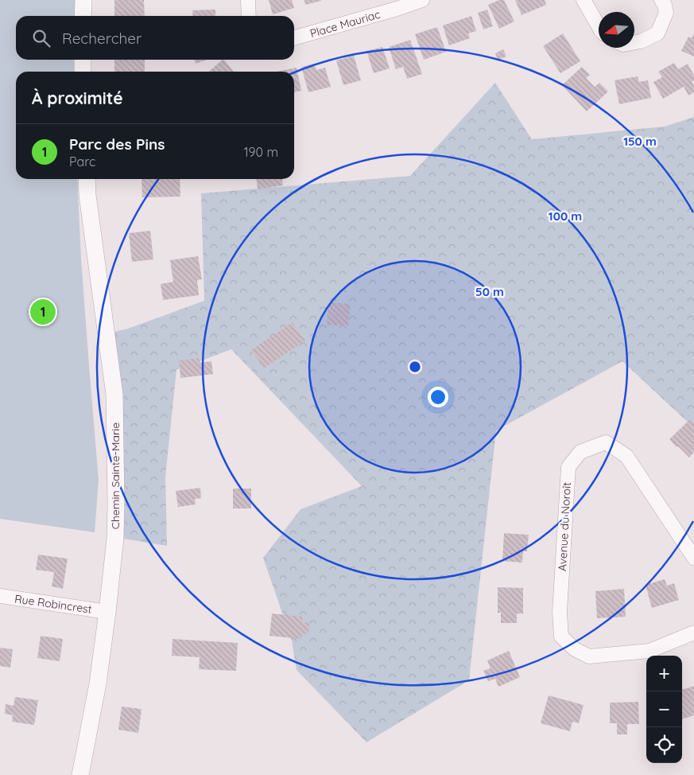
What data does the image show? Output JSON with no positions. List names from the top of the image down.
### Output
{
  "streets": {
    "street": [
      "Place Mauriac",
      "Chemin Sainte-Marie",
      "Avenue du Noroît",
      "Rue Robincrest"
    ]
  },
  "crossings": [
    ["Chemin Sainte-Marie", "Rue Robincrest"]
  ],
  "north": "left",
  "page": {
    "search": "Rechercher",
    "heading": "À proximité",
    "list": [
      {
        "mark": "1",
        "name": "Parc des Pins",
        "note": "Parc",
        "value": "190 m"
      }
    ],
    "pins": "1",
    "map_buttons": ["+", "−"]
  },
  "rings": ["150 m", "100 m", "50 m"]
}
